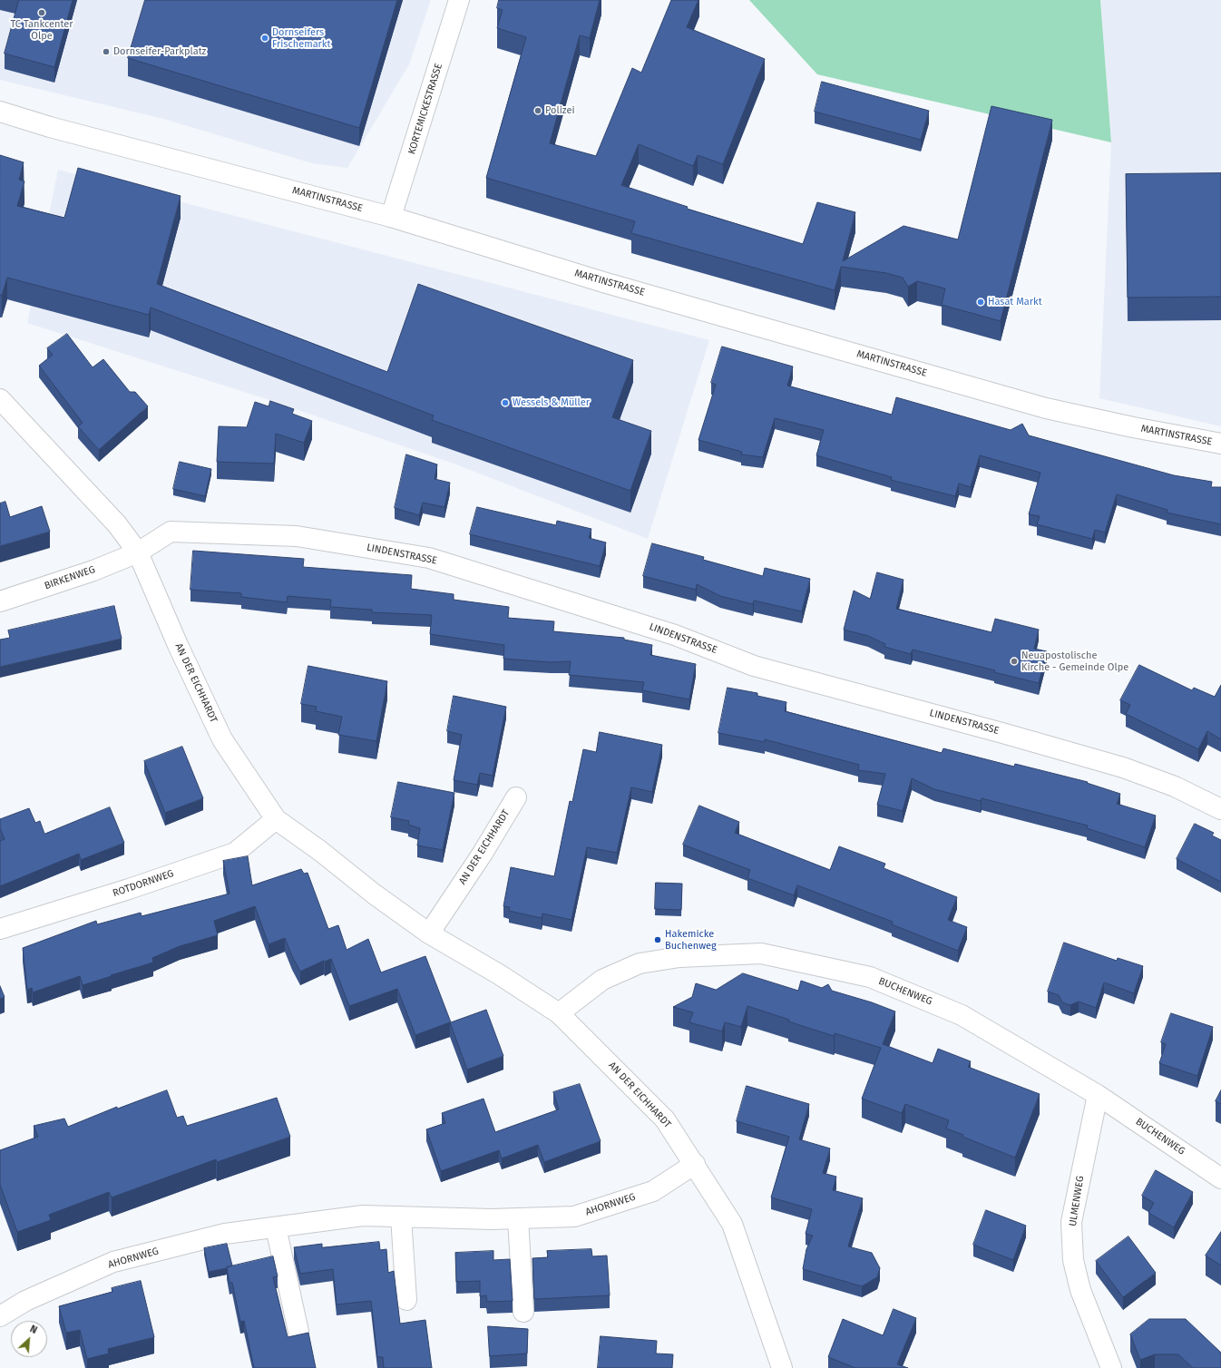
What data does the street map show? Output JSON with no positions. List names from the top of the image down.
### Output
{
  "streets": {
    "street": [
      "KORTEMICKESTRASSE",
      "MARTINSTRASSE",
      "LINDENSTRASSE",
      "BIRKENWEG",
      "AN DER EICHHARDT",
      "ROTDORNWEG",
      "BUCHENWEG",
      "ULMENWEG",
      "AHORNWEG"
    ]
  },
  "crossings": [
    ["KORTEMICKESTRASSE", "MARTINSTRASSE"],
    ["LINDENSTRASSE", "BIRKENWEG"],
    ["LINDENSTRASSE", "AN DER EICHHARDT"],
    ["BIRKENWEG", "AN DER EICHHARDT"],
    ["AN DER EICHHARDT", "ROTDORNWEG"],
    ["AN DER EICHHARDT", "BUCHENWEG"],
    ["AN DER EICHHARDT", "AHORNWEG"],
    ["BUCHENWEG", "ULMENWEG"]
  ],
  "places": [
    "TC Tankcenter Olpe",
    "Dornseifers Frischemarkt",
    "Dornseifer-Parkplatz",
    "Polizei",
    "Hasat Markt",
    "Wessels & Müller",
    "Neuapostolische Kirche - Gemeinde Olpe",
    "Hakemicke Buchenweg"
  ],
  "north": "top right"
}
